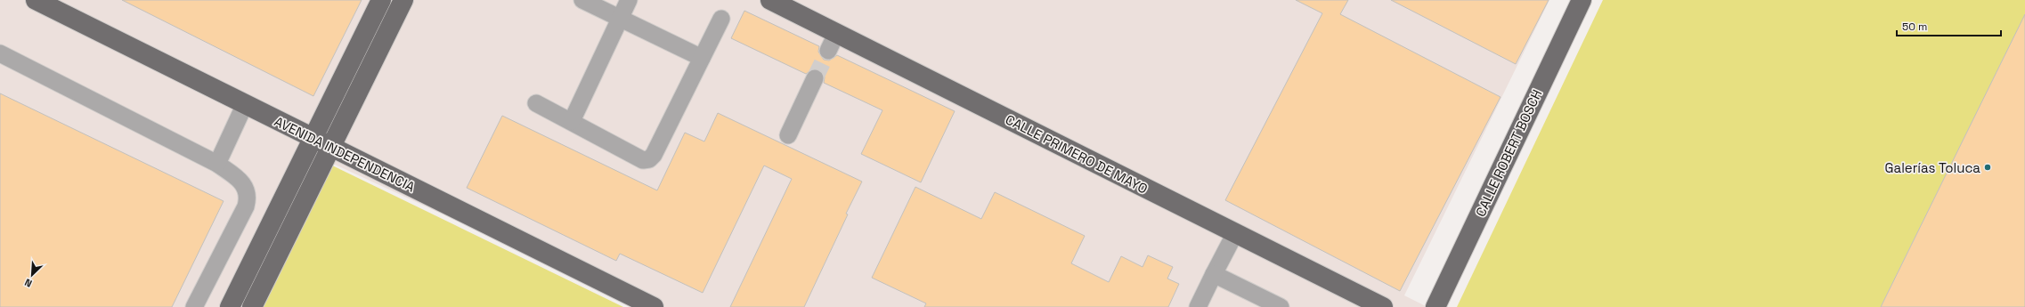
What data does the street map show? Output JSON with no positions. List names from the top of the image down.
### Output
{
  "streets": {
    "main road": ["CALLE ROBERT BOSCH", "AVENIDA INDEPENDENCIA", "CALLE PRIMERO DE MAYO"]
  },
  "places": ["Galerías Toluca"],
  "scale_bar": "50 m",
  "north": "bottom left"
}
